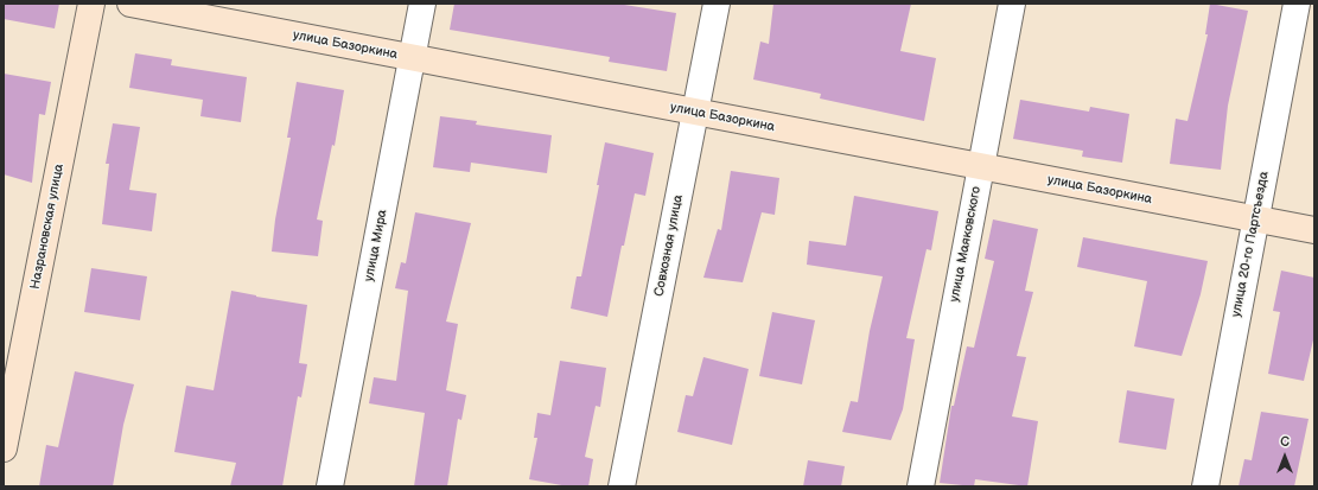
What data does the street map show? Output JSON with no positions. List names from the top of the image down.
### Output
{
  "streets": {
    "street": [
      "улица Базоркина",
      "Назрановская улица",
      "улица Маяковского",
      "улица 20-го Партсъезда",
      "улица Мира",
      "Совхозная улица"
    ]
  },
  "crossings": [
    ["улица Базоркина", "улица Маяковского"],
    ["улица Базоркина", "улица 20-го Партсъезда"],
    ["улица Базоркина", "улица Мира"],
    ["улица Базоркина", "Совхозная улица"]
  ],
  "north": "top"
}
